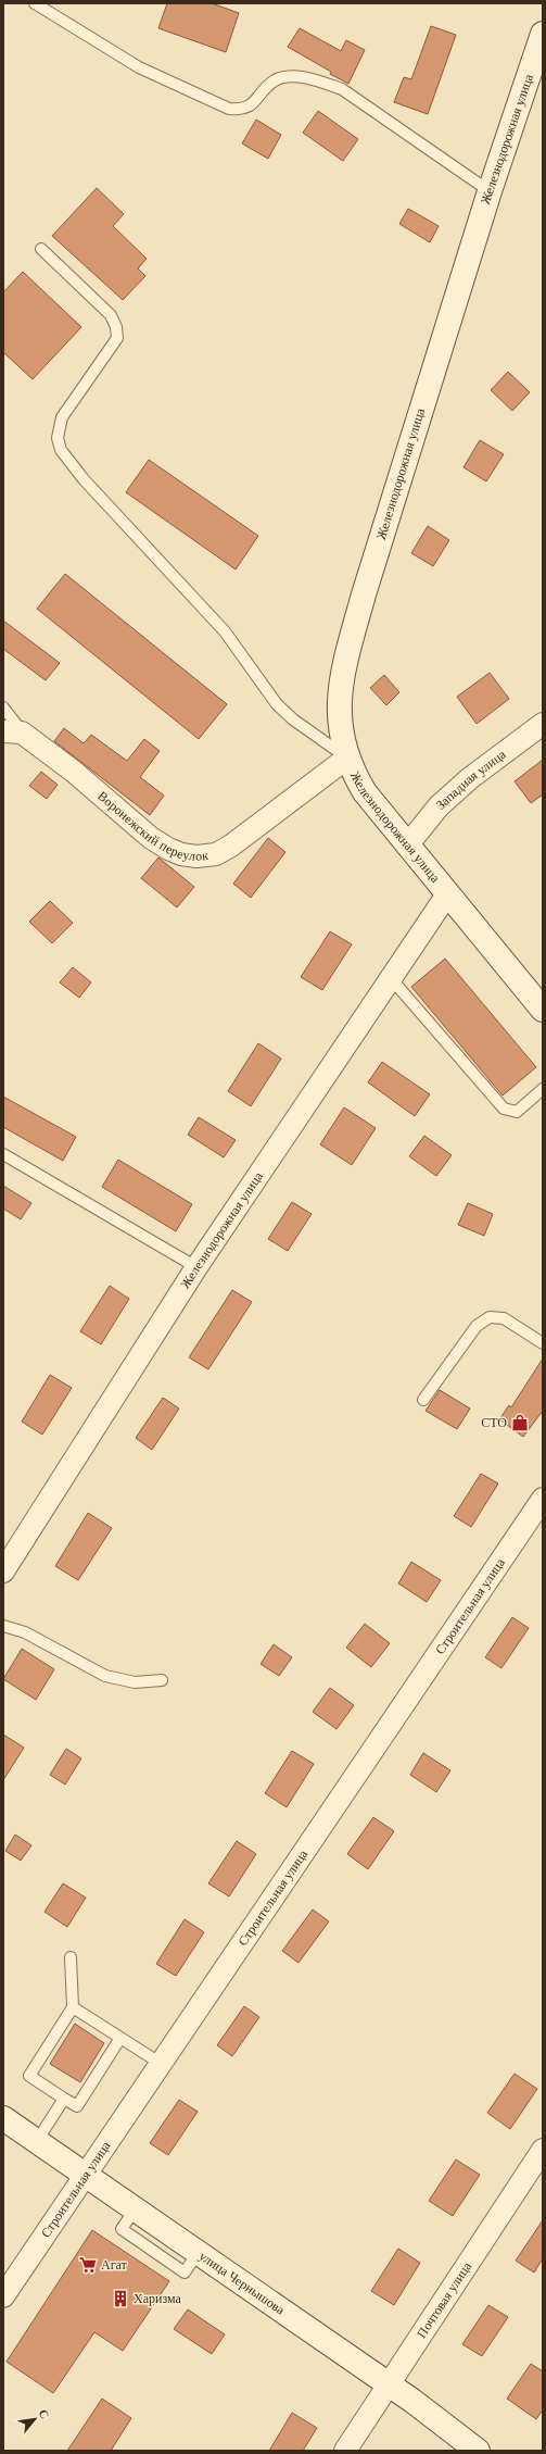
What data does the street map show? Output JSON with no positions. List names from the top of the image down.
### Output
{
  "streets": {
    "main road": ["Железнодорожная улица", "улица Чернышова"],
    "street": [
      "Западная улица",
      "Воронежский переулок",
      "Строительная улица",
      "Почтовая улица"
    ]
  },
  "crossings": [
    ["Железнодорожная улица", "Западная улица"],
    ["Железнодорожная улица", "Воронежский переулок"],
    ["Строительная улица", "улица Чернышова"],
    ["улица Чернышова", "Почтовая улица"]
  ],
  "places": {
    "shop": ["СТО"],
    "supermarket": ["Агат"],
    "building": ["Харизма"]
  },
  "north": "top right"
}
